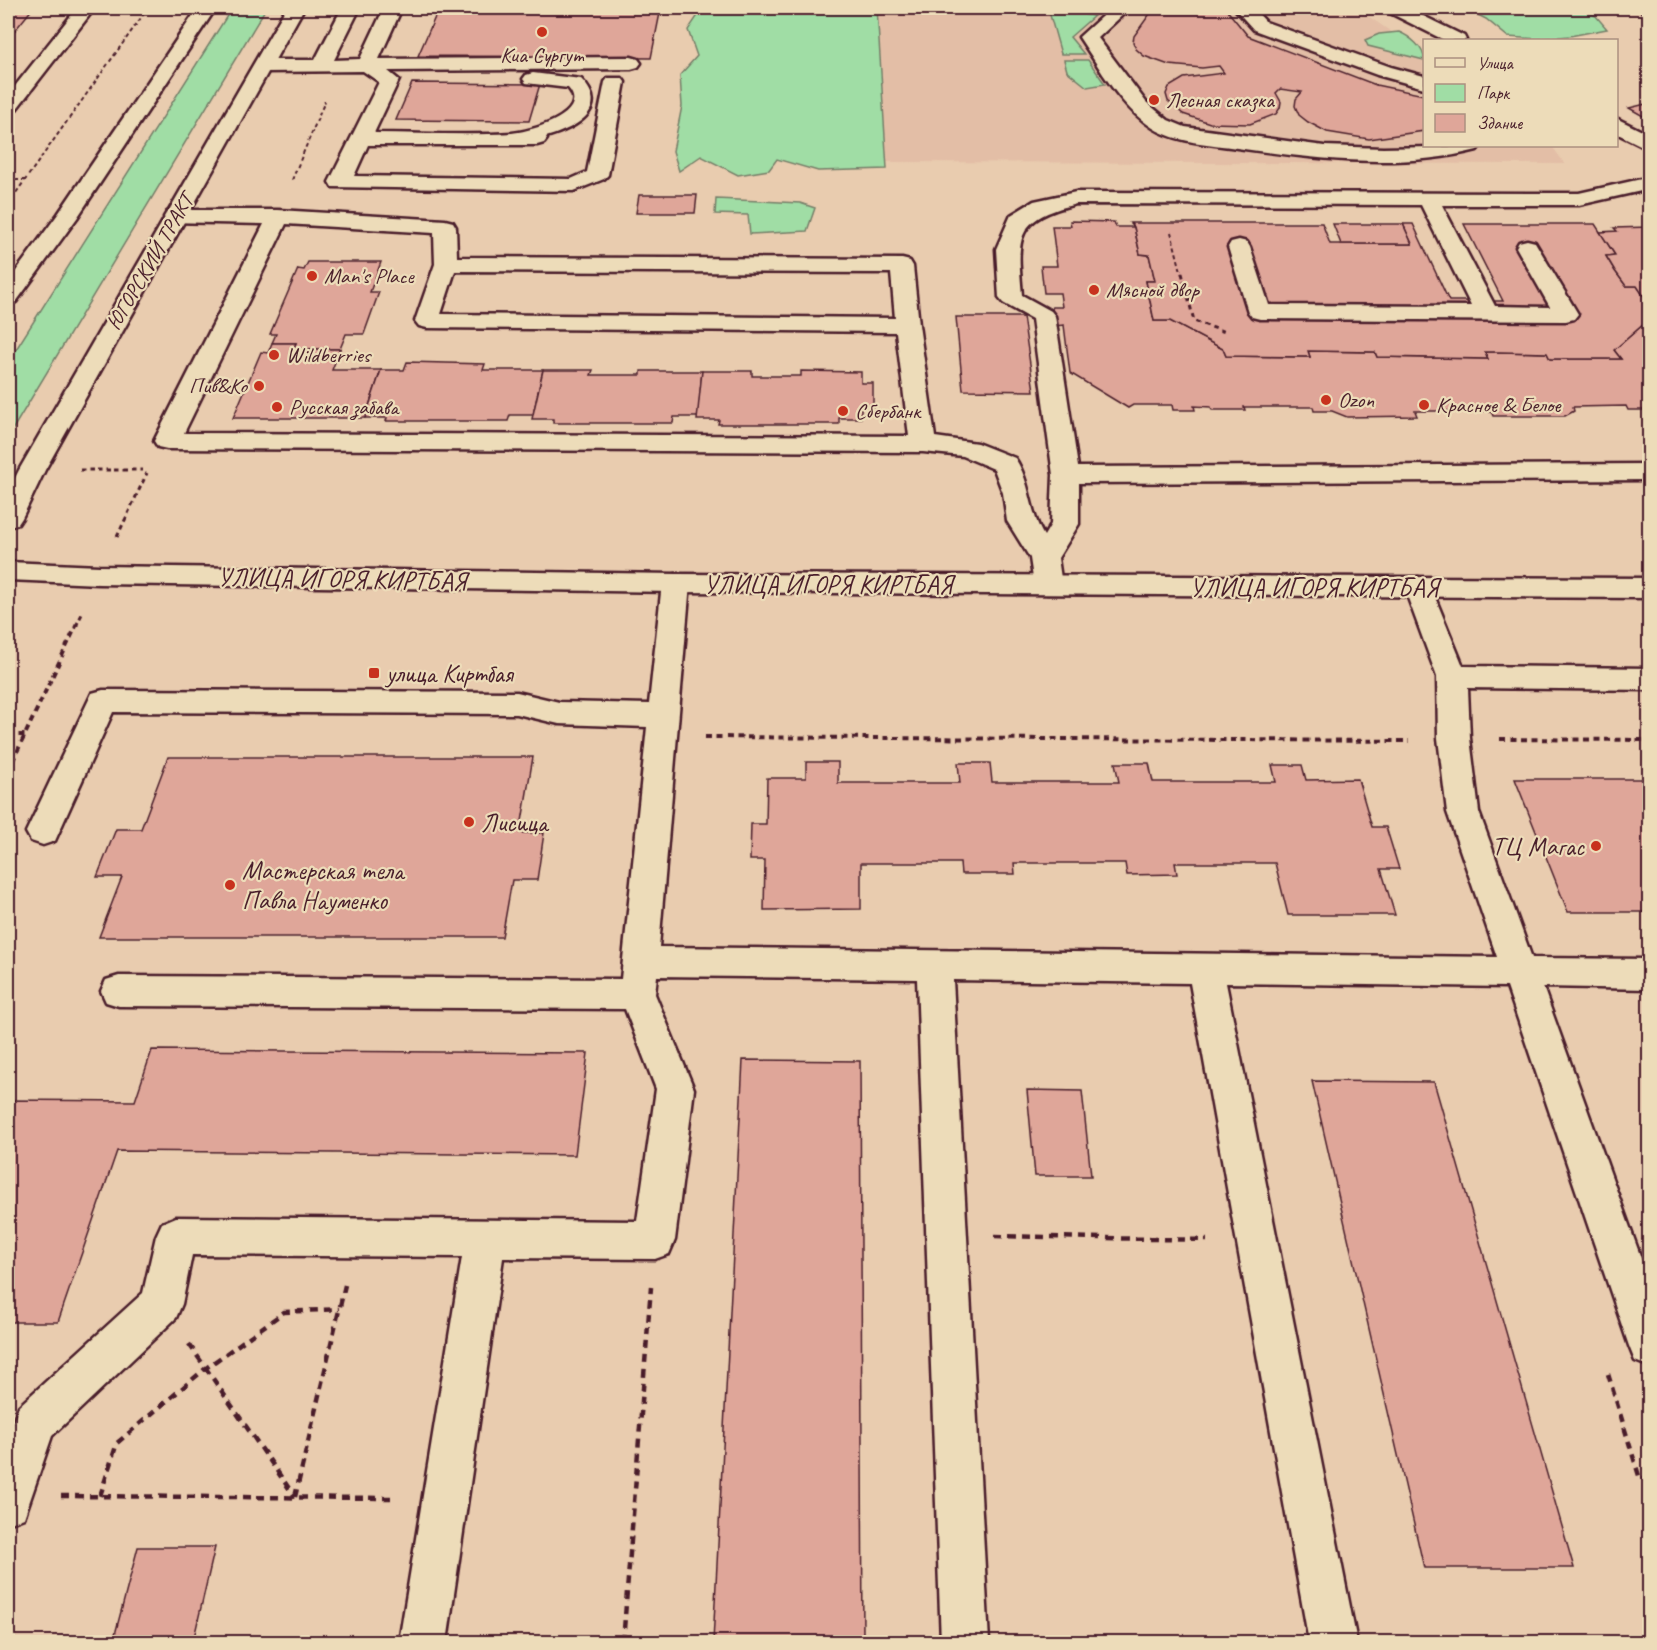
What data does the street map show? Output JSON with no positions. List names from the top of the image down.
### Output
{
  "streets": {
    "main road": ["ЮГОРСКИЙ ТРАКТ", "УЛИЦА ИГОРЯ КИРТБАЯ"]
  },
  "places": {
    "other": [
      "Киа Сургут",
      "Лесная сказка",
      "Man's Place",
      "Мясной двор",
      "Wildberries",
      "Пив&Ко",
      "Ozon",
      "Красное & Белое",
      "Русская забава",
      "Сбербанк",
      "Лисица",
      "ТЦ Магас",
      "Мастерская тела Павла Науменко"
    ],
    "transit": ["улица Киртбая"]
  },
  "legend": ["Улица", "Парк", "Здание"]
}
